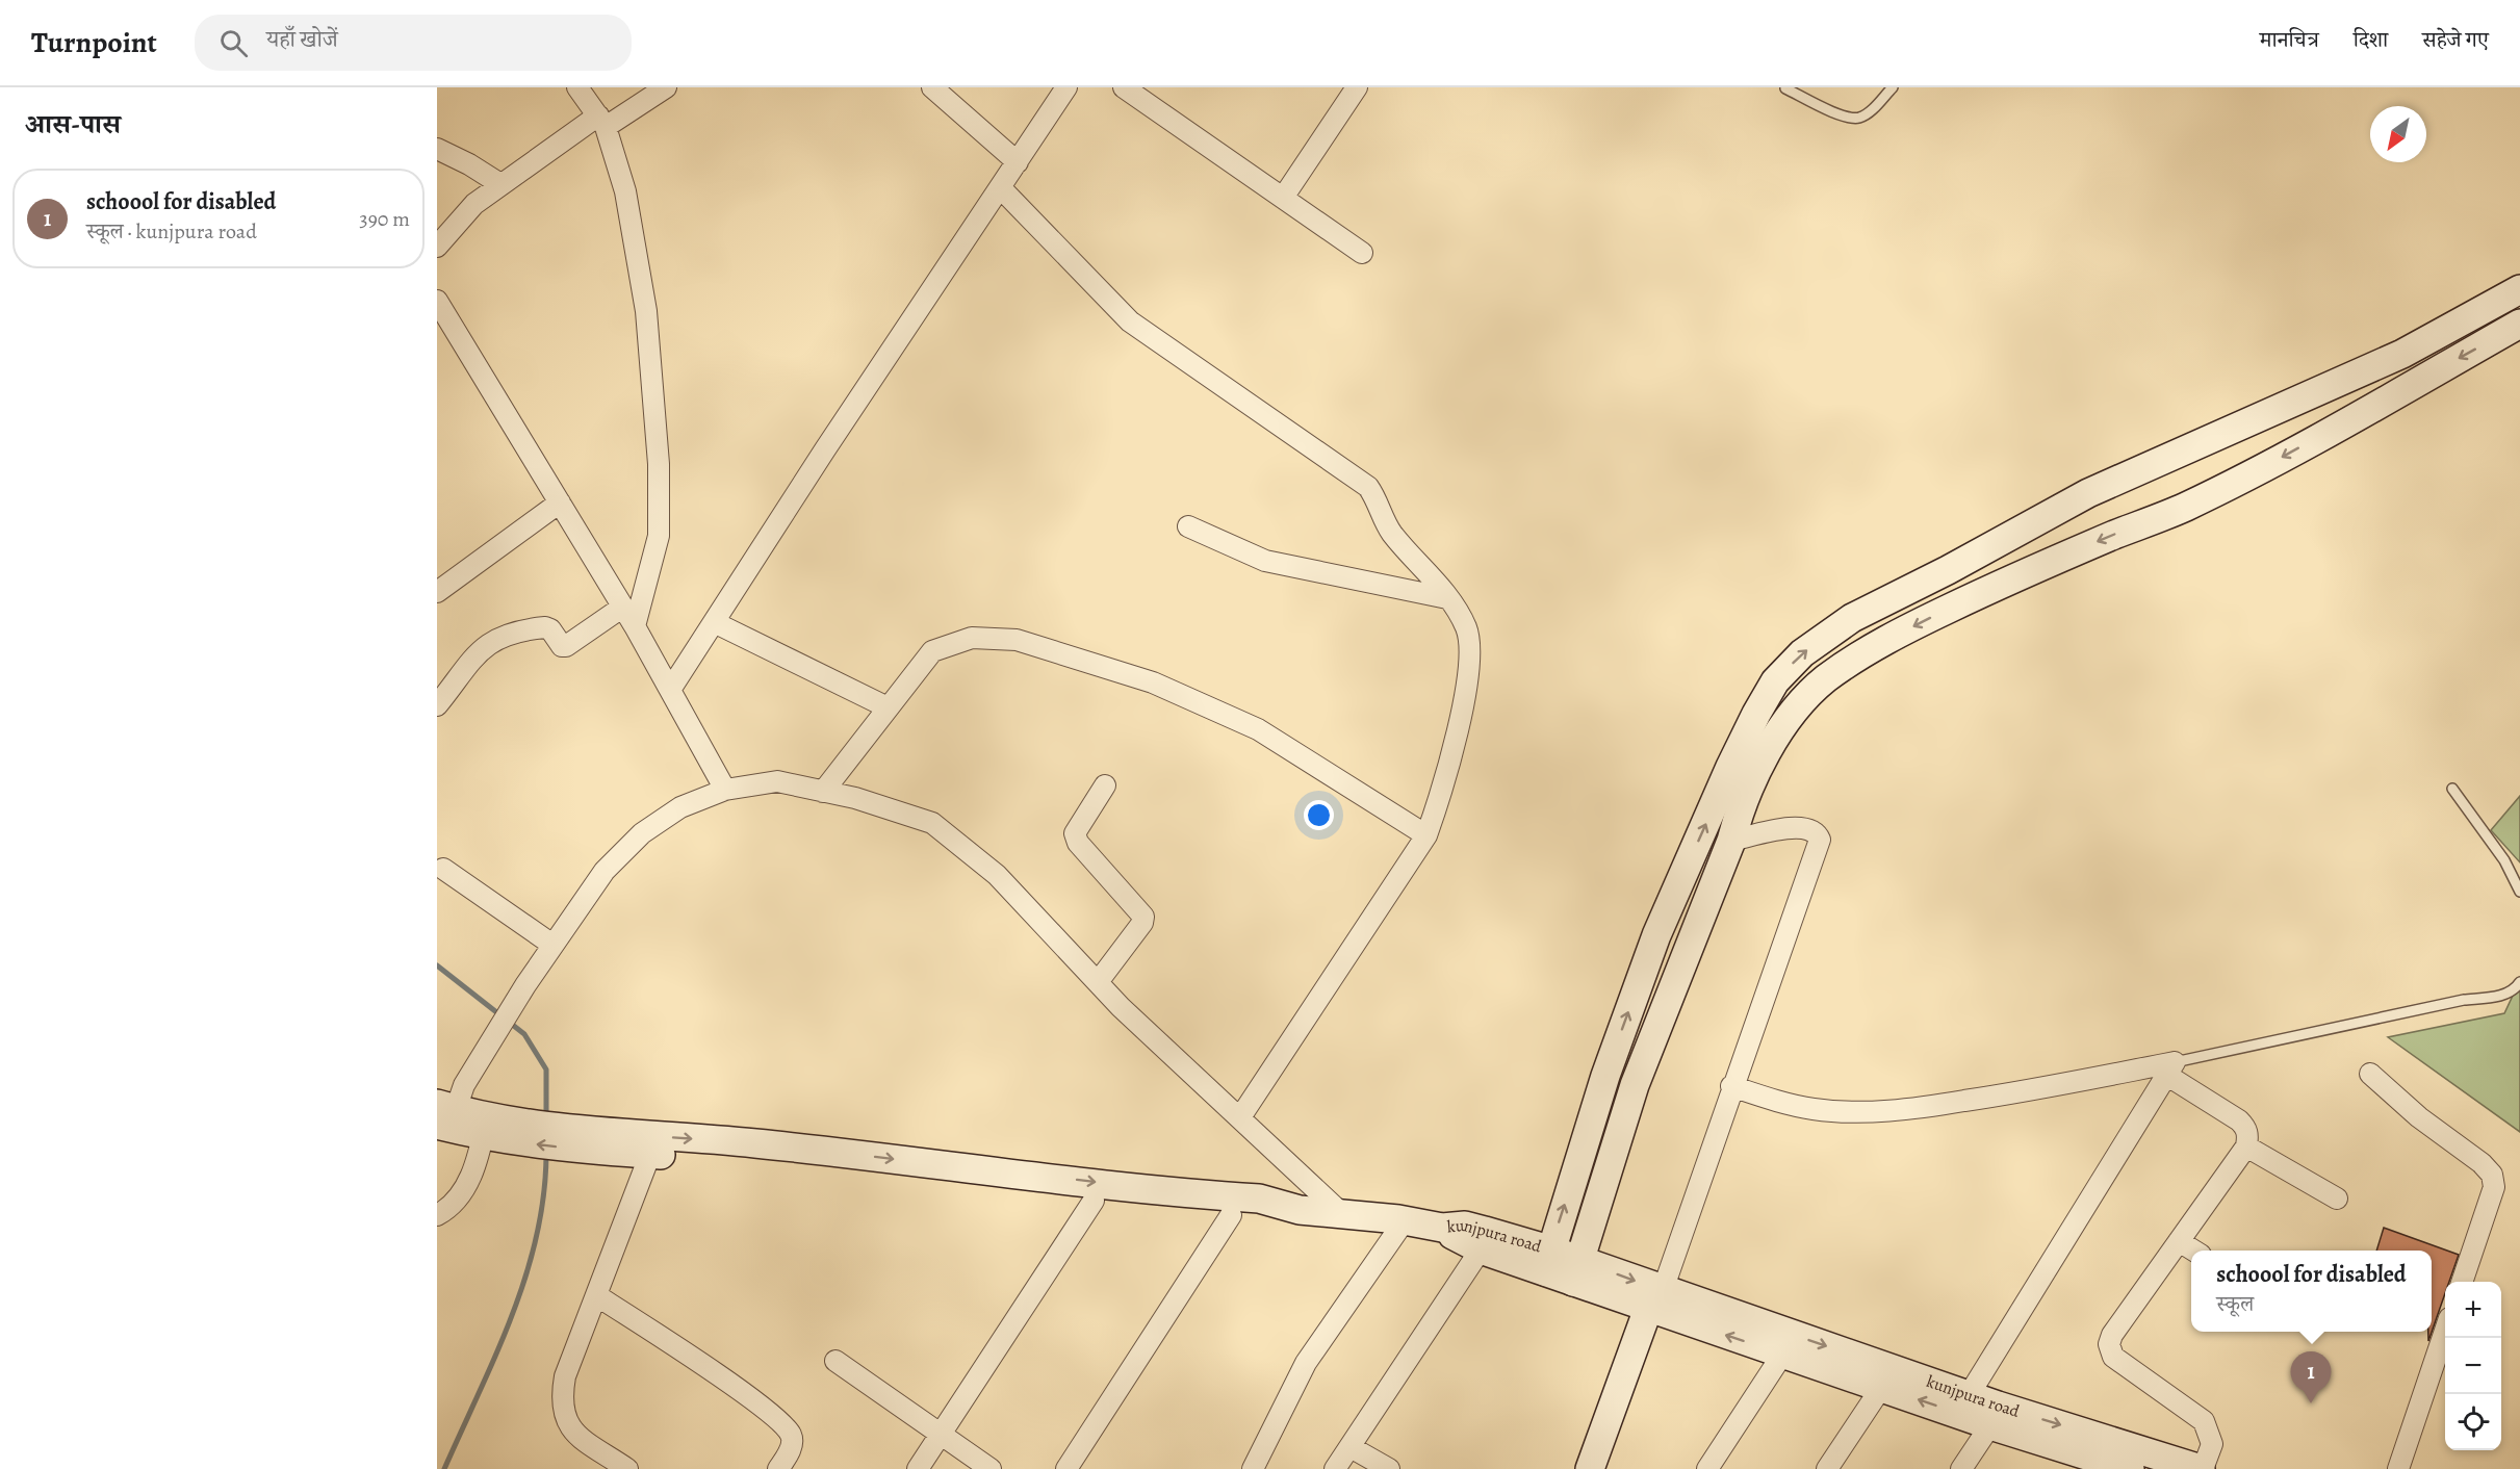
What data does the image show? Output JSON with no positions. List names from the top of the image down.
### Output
{
  "streets": {
    "street": ["kunjpura road"]
  },
  "north": "bottom left",
  "page": {
    "header": "Turnpoint",
    "search": "यहाँ खोजें",
    "nav": ["मानचित्र", "दिशा", "सहेजे गए"],
    "heading": "आस-पास",
    "list": [
      {
        "mark": "1",
        "name": "schoool for disabled",
        "note": "स्कूल · kunjpura road",
        "value": "390 m"
      }
    ],
    "popup": ["schoool for disabled", "स्कूल"],
    "map_buttons": ["+", "−"],
    "pins": "1"
  }
}
